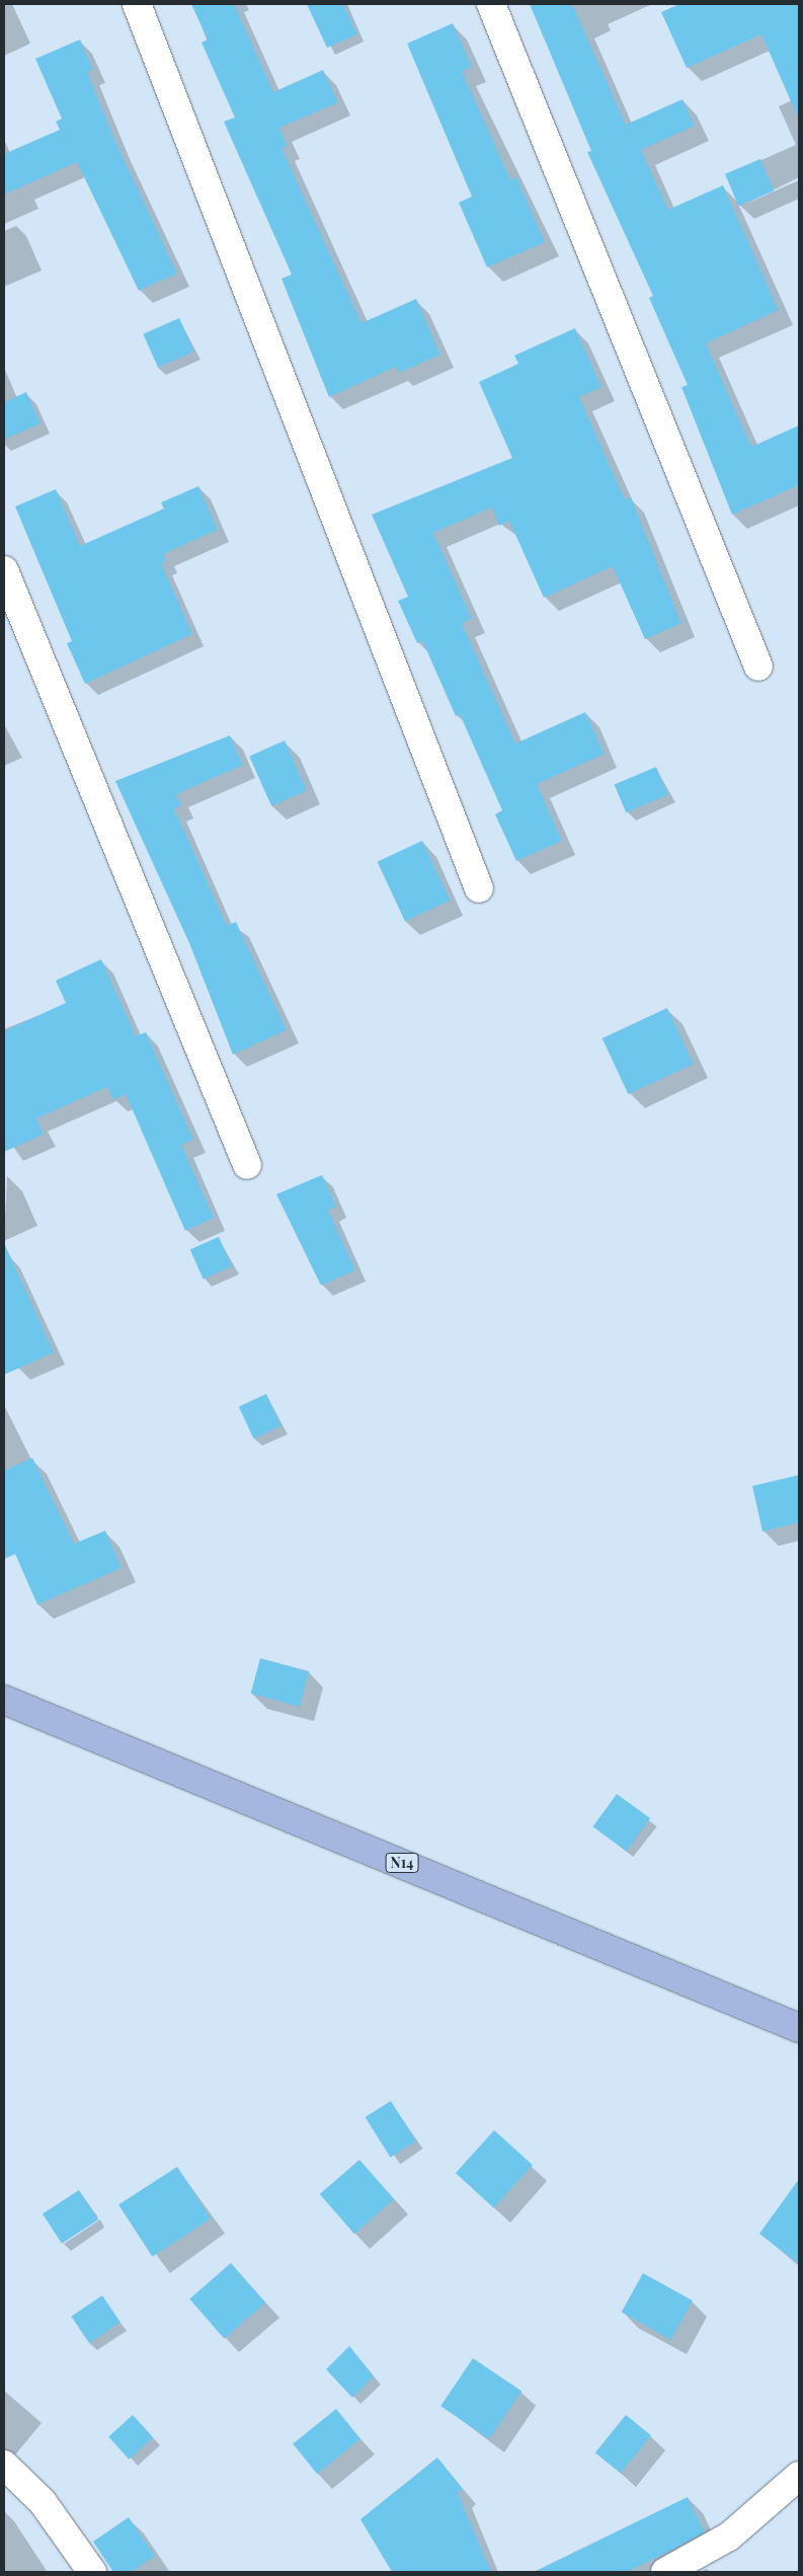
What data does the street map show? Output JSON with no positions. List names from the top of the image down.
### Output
{
  "streets": {
    "main road": ["N14"]
  }
}
